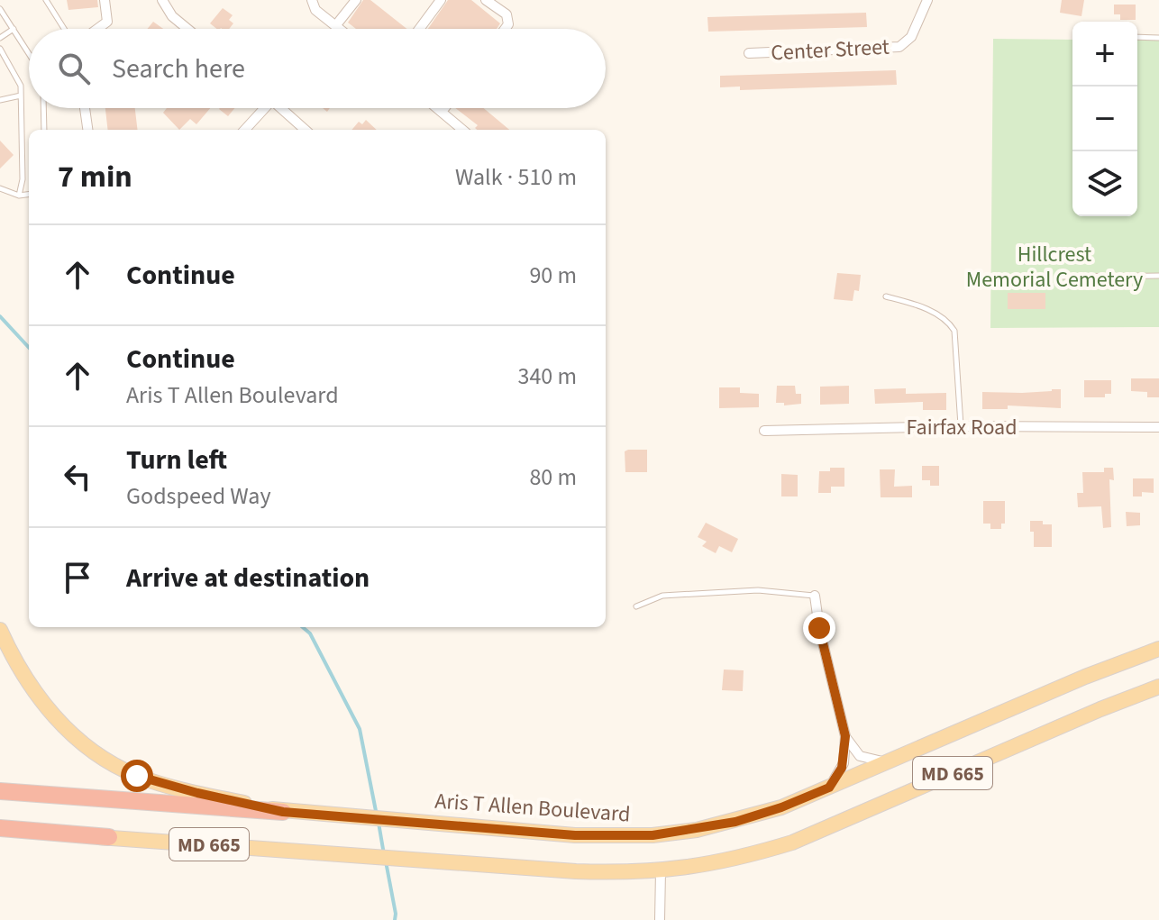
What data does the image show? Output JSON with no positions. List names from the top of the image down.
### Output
{
  "streets": {
    "highway": ["MD 665", "Aris T Allen Boulevard"],
    "street": ["Center Street", "Fairfax Road"]
  },
  "parks": ["Hillcrest Memorial Cemetery"],
  "page": {
    "map_buttons": ["+", "−"],
    "search": "Search here",
    "heading": ["7 min", "Walk · 510 m"],
    "list": [
      ["Continue", "90 m"],
      ["Continue", "Aris T Allen Boulevard", "340 m"],
      ["Turn left", "Godspeed Way", "80 m"],
      "Arrive at destination"
    ]
  }
}
